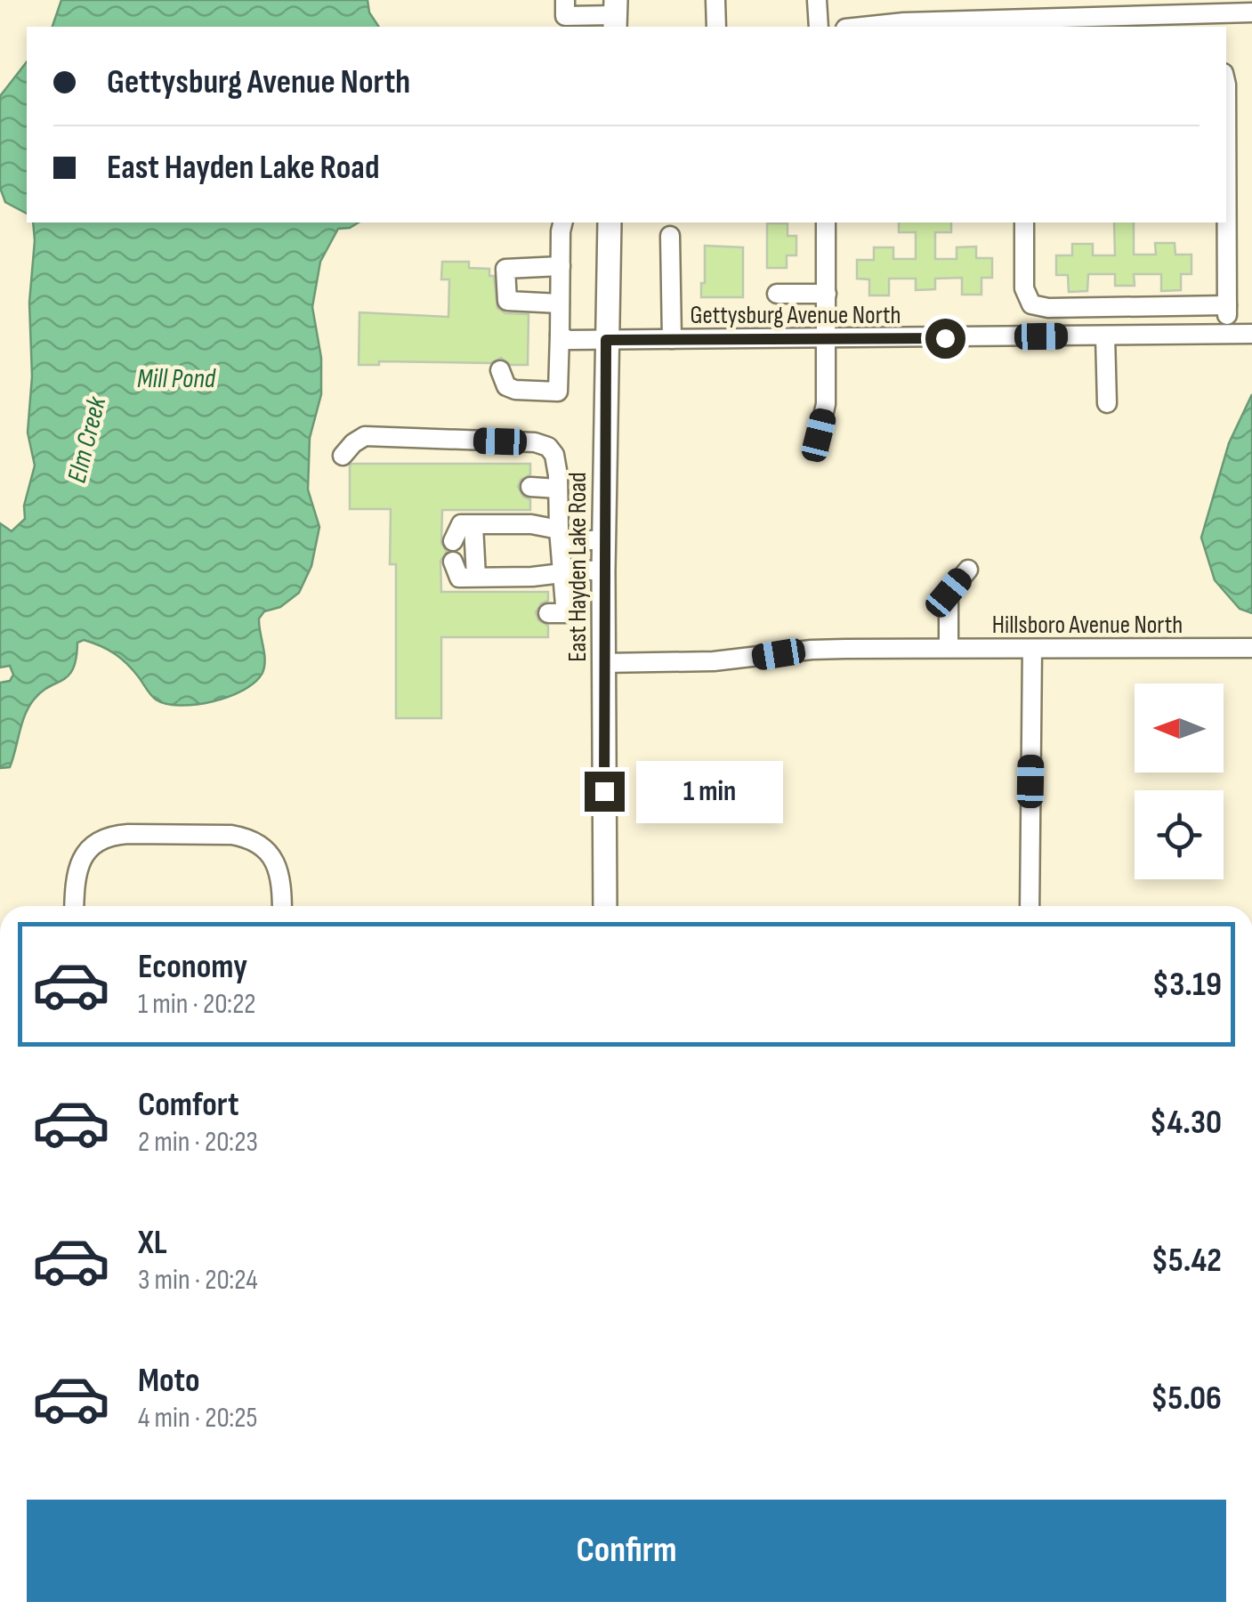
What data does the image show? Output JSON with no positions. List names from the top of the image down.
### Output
{
  "streets": {
    "main road": ["East Hayden Lake Road"],
    "street": ["Gettysburg Avenue North", "Hillsboro Avenue North"]
  },
  "crossings": [
    ["Gettysburg Avenue North", "East Hayden Lake Road"],
    ["East Hayden Lake Road", "Hillsboro Avenue North"]
  ],
  "water": ["Mill Pond", "Elm Creek"],
  "north": "left",
  "page": {
    "banner": ["Gettysburg Avenue North", "East Hayden Lake Road"],
    "bubble": "1 min",
    "list": [
      {
        "name": "Economy",
        "note": "1 min · 20:22",
        "value": "$3.19"
      },
      {
        "name": "Comfort",
        "note": "2 min · 20:23",
        "value": "$4.30"
      },
      {
        "name": "XL",
        "note": "3 min · 20:24",
        "value": "$5.42"
      },
      {
        "name": "Moto",
        "note": "4 min · 20:25",
        "value": "$5.06"
      }
    ],
    "buttons": "Confirm"
  }
}
